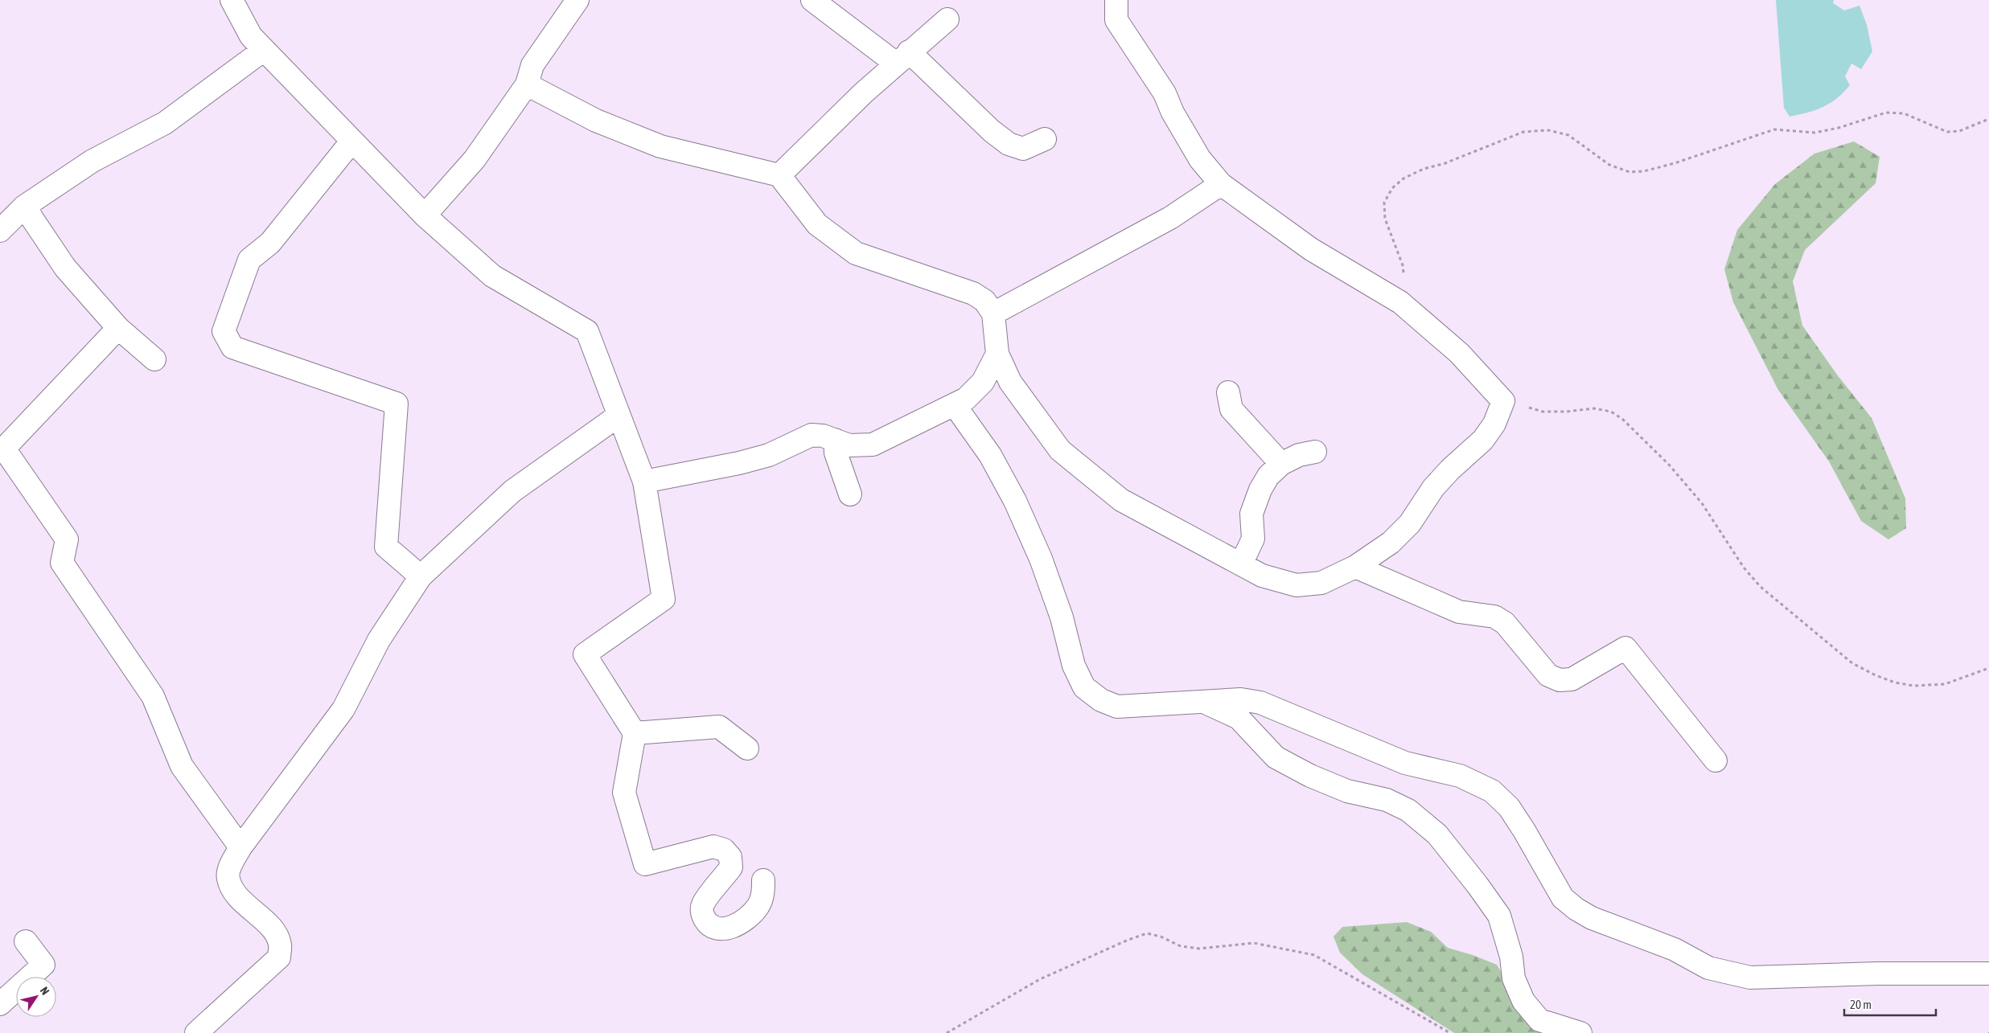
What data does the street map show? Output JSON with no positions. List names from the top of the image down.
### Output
{
  "scale_bar": "20 m",
  "north": "top right"
}
